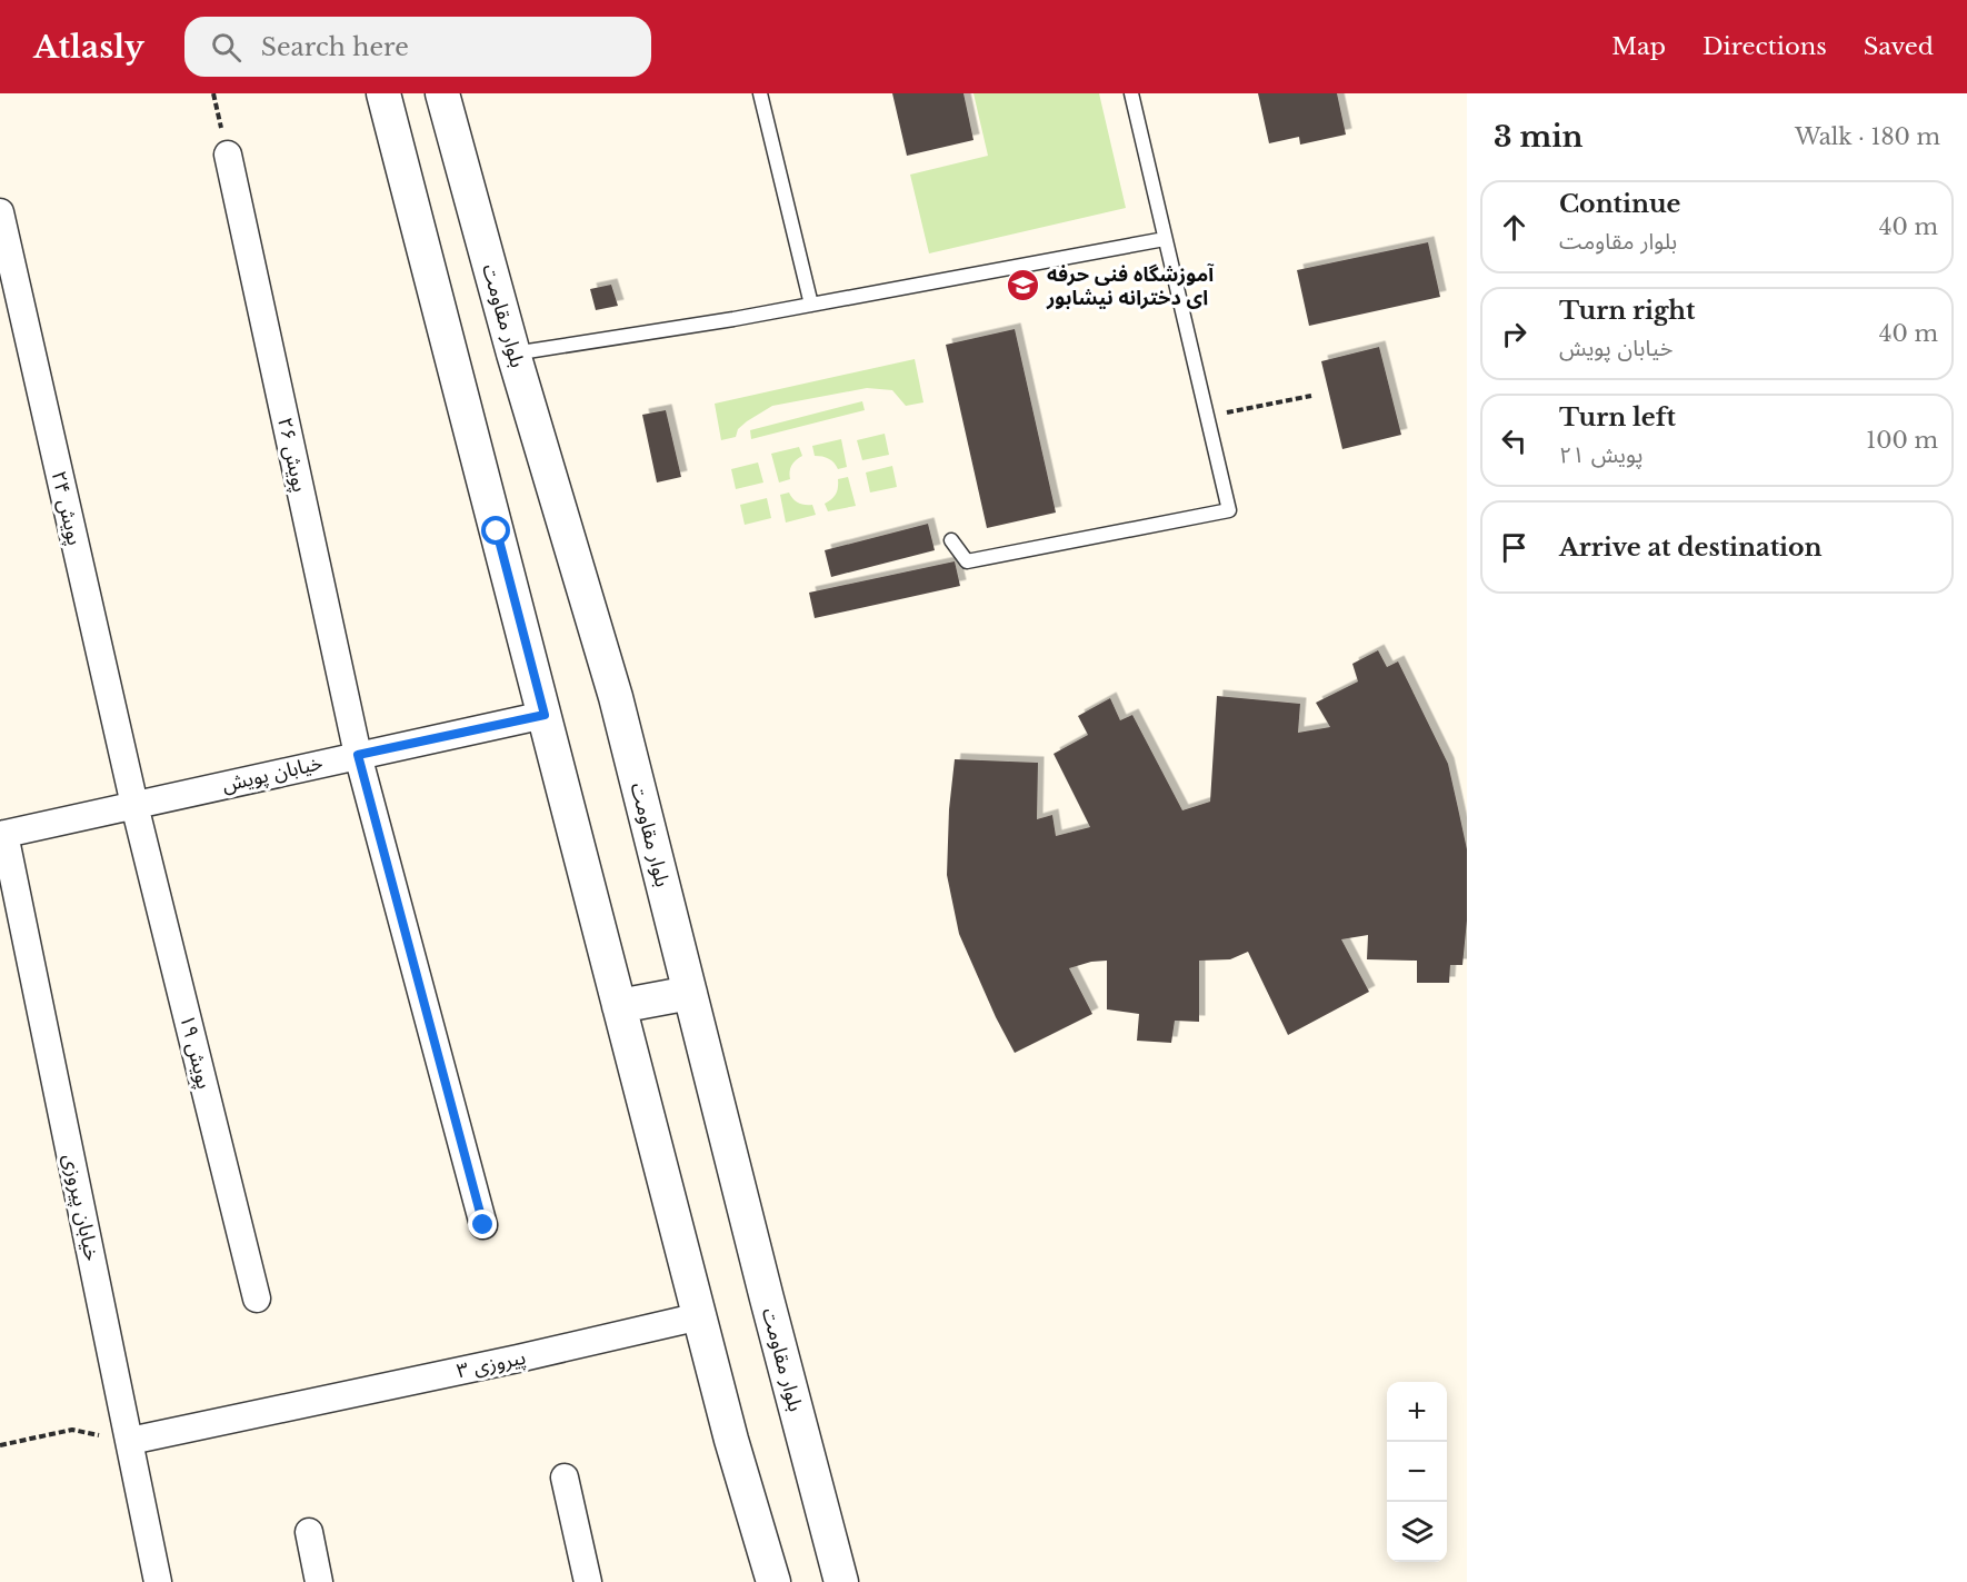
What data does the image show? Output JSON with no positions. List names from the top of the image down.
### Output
{
  "streets": {
    "street": [
      "بلوار مقاومت",
      "پویش ۲۶",
      "پویش ۲۴",
      "خیابان پویش",
      "پویش ۱۹",
      "خیابان پیروزی",
      "پیروزی ۳"
    ]
  },
  "crossings": [
    ["پویش ۲۶", "خیابان پویش"],
    ["پویش ۲۴", "خیابان پویش"],
    ["پویش ۲۴", "پویش ۱۹"],
    ["خیابان پویش", "پویش ۱۹"],
    ["خیابان پویش", "خیابان پیروزی"],
    ["خیابان پیروزی", "پیروزی ۳"]
  ],
  "places": {
    "school or university": ["آموزشگاه فنی حرفه ای دخترانه نیشابور"]
  },
  "page": {
    "header": "Atlasly",
    "search": "Search here",
    "nav": ["Map", "Directions", "Saved"],
    "heading": ["3 min", "Walk · 180 m"],
    "list": [
      ["Continue", "بلوار مقاومت", "40 m"],
      ["Turn right", "خیابان پویش", "40 m"],
      ["Turn left", "پویش ۲۱", "100 m"],
      "Arrive at destination"
    ],
    "map_buttons": ["+", "−"]
  }
}
